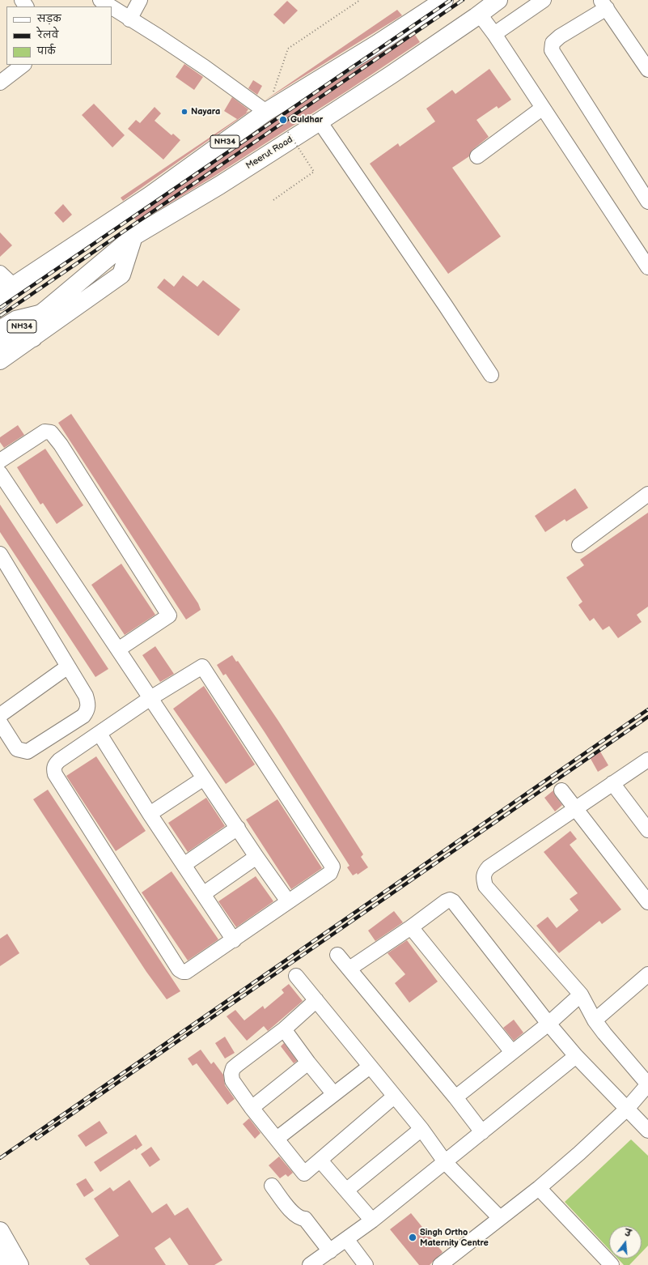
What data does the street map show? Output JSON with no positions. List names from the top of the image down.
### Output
{
  "streets": {
    "main road": ["NH34", "Meerut Road"]
  },
  "crossings": [
    ["NH34", "Meerut Road"]
  ],
  "places": ["Nayara", "Guldhar", "Singh Ortho Maternity Centre"],
  "legend": ["सड़क", "रेलवे", "पार्क"],
  "north": "top"
}
